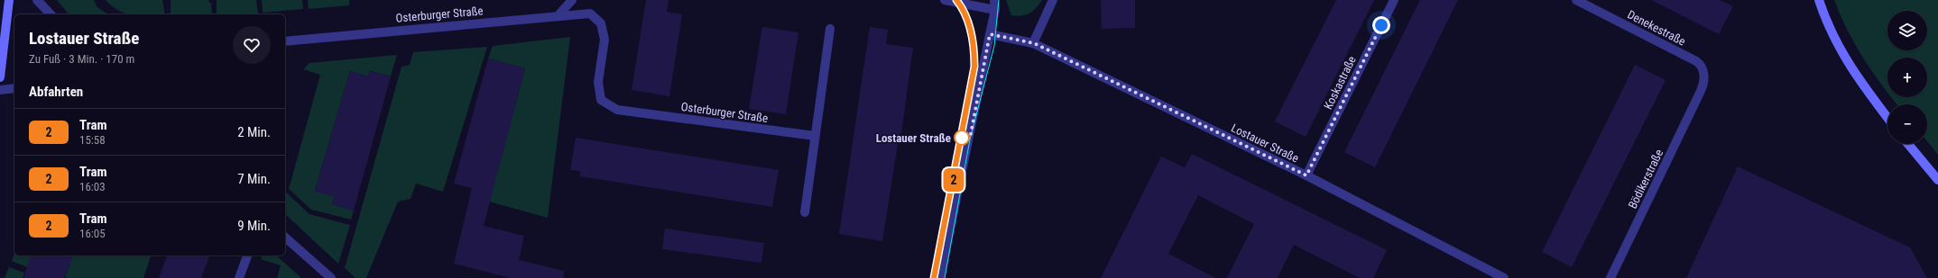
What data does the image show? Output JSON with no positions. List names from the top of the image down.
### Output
{
  "streets": {
    "street": [
      "Osterburger Straße",
      "Denekestraße",
      "Koskastraße",
      "Lostauer Straße",
      "Bödikerstraße"
    ]
  },
  "crossings": [
    ["Denekestraße", "Bödikerstraße"],
    ["Koskastraße", "Lostauer Straße"]
  ],
  "places": ["Lostauer Straße"],
  "lines": ["tram line 2"],
  "page": {
    "on_map": "2",
    "map_buttons": ["+", "−"],
    "heading": [
      ["Lostauer Straße", "Zu Fuß · 3 Min. · 170 m"],
      "Abfahrten"
    ],
    "list": [
      {
        "mark": "2",
        "name": "Tram",
        "note": "15:58",
        "value": "2 Min."
      },
      {
        "mark": "2",
        "name": "Tram",
        "note": "16:03",
        "value": "7 Min."
      },
      {
        "mark": "2",
        "name": "Tram",
        "note": "16:05",
        "value": "9 Min."
      }
    ]
  }
}
